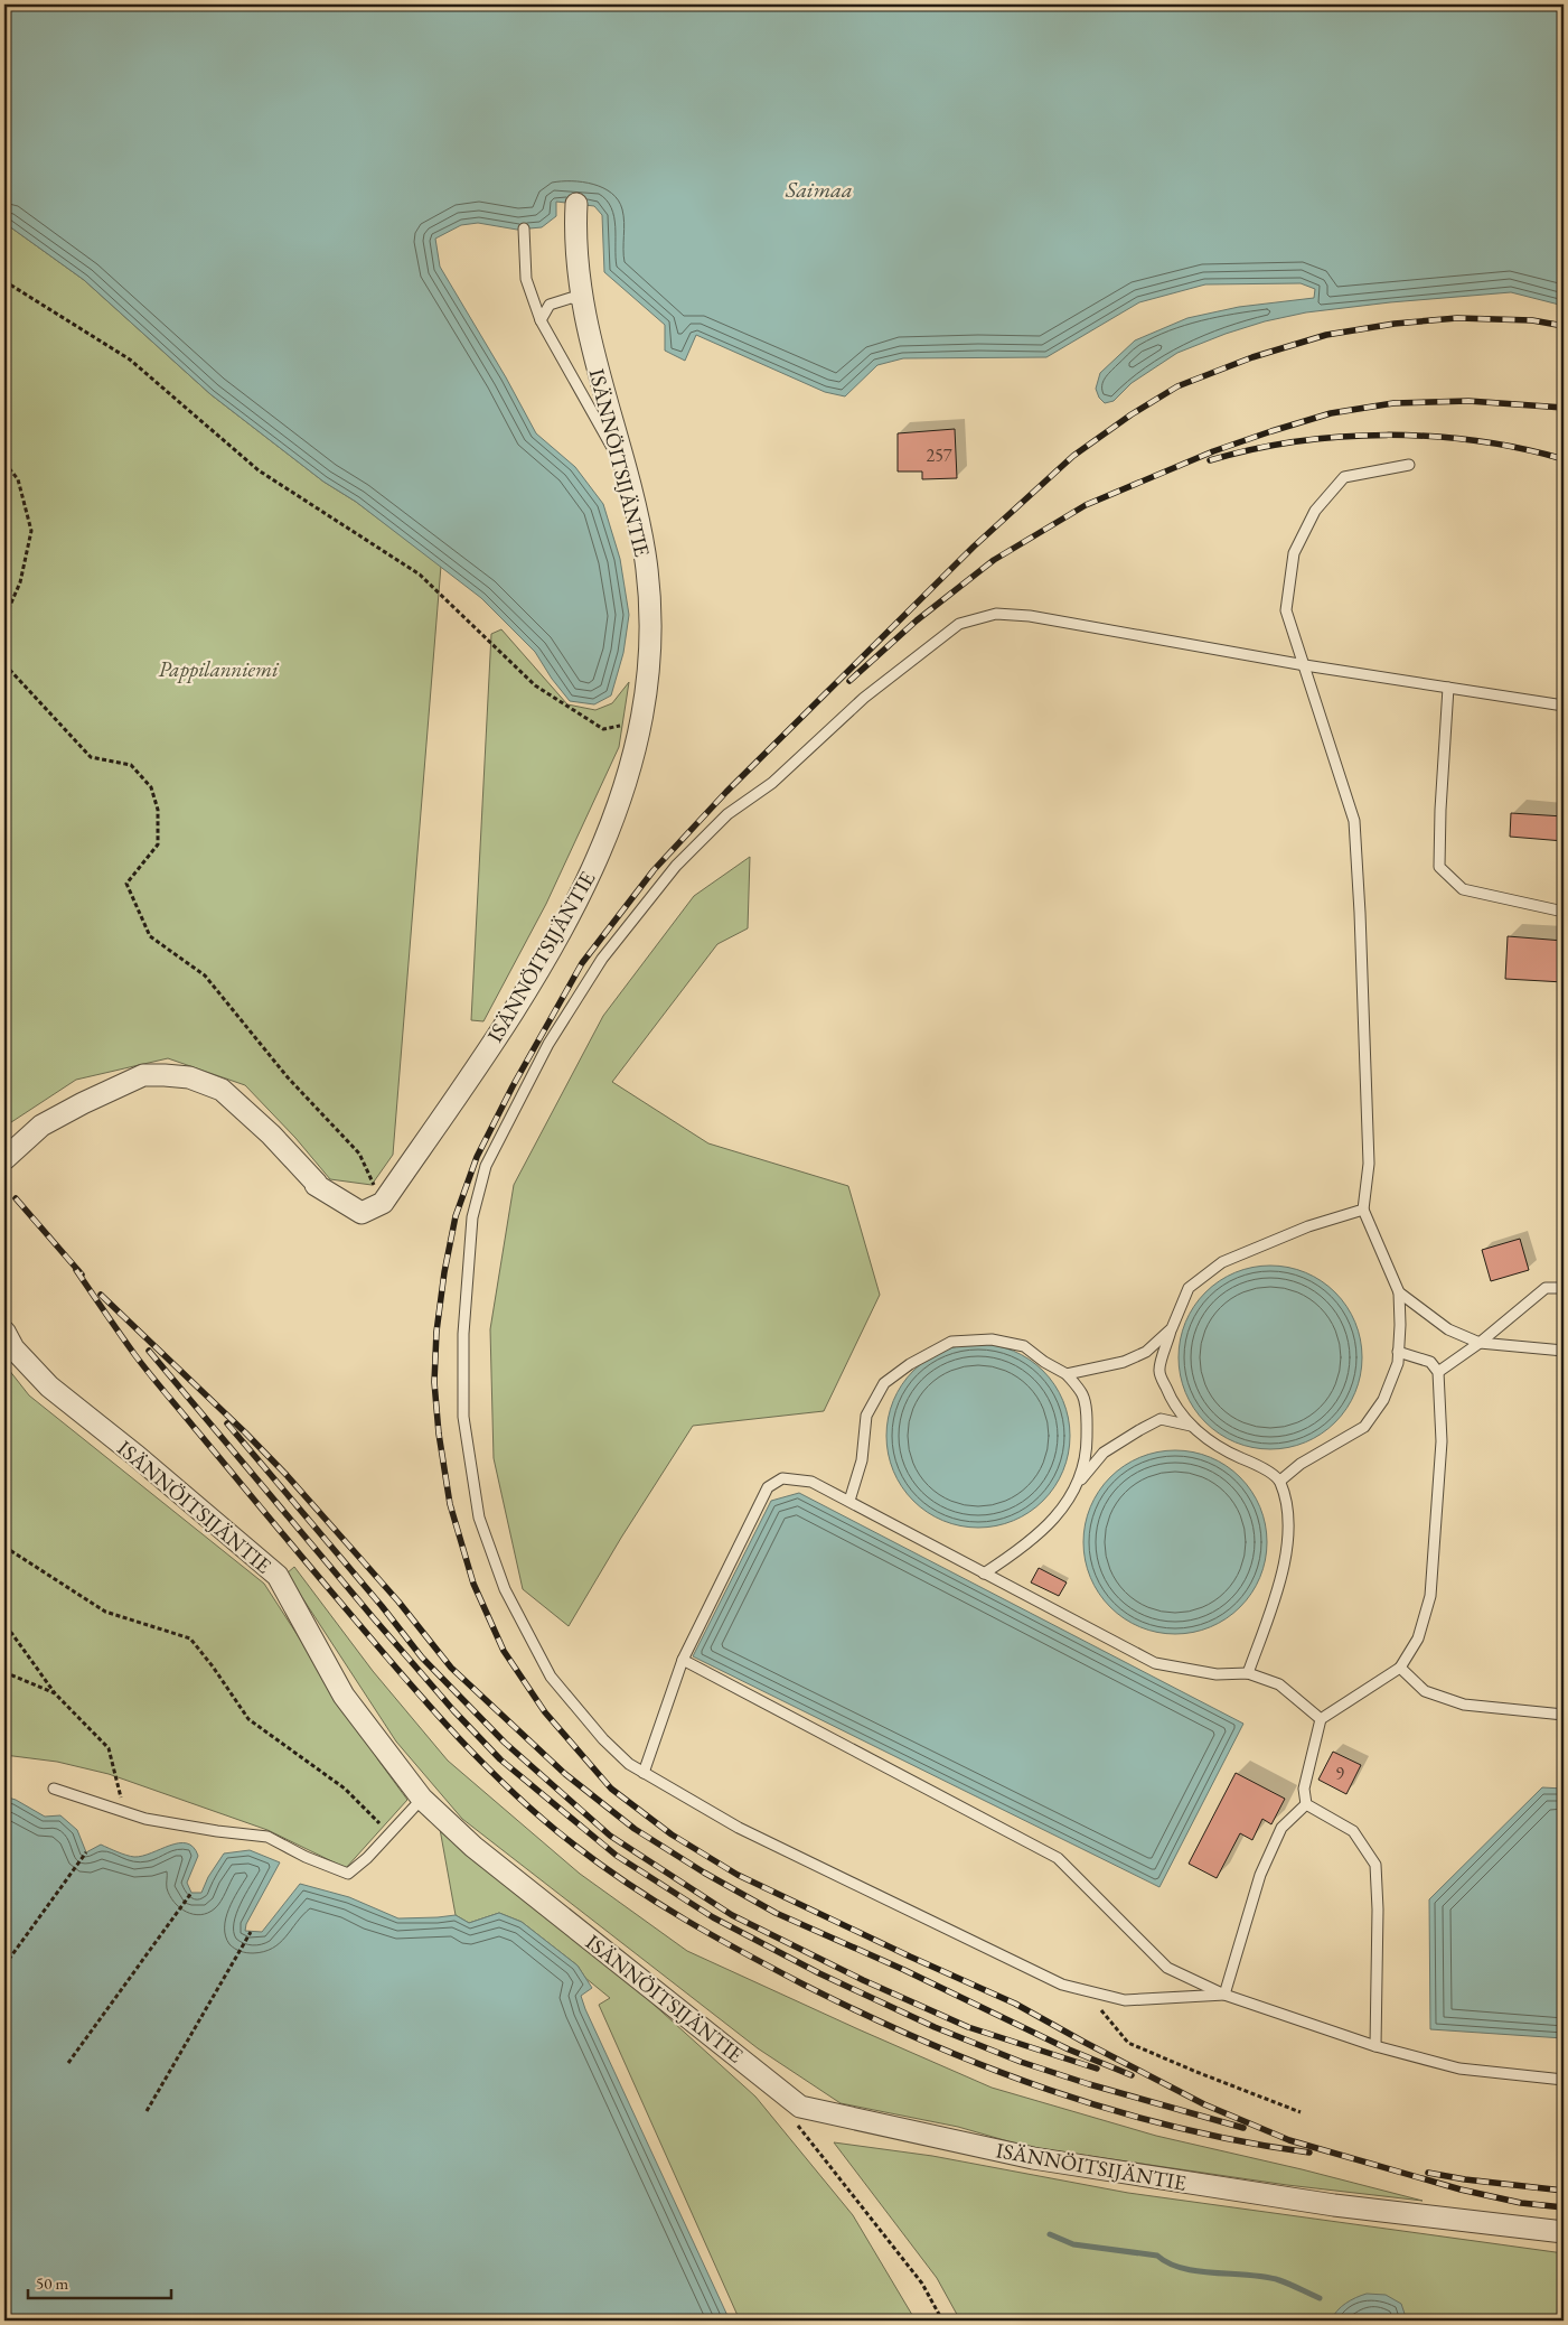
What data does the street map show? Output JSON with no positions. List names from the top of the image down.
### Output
{
  "streets": {
    "street": ["ISÄNNÖITSIJÄNTIE"]
  },
  "water": ["Saimaa"],
  "parks": ["Pappilanniemi"],
  "house_numbers": ["257", "9"],
  "scale_bar": "50 m"
}
